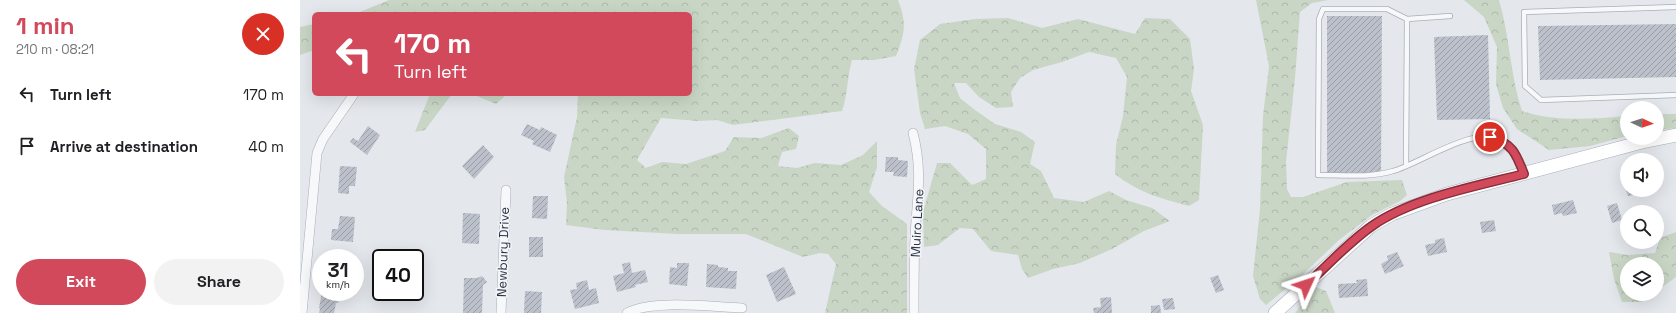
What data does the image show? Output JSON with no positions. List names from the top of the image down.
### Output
{
  "streets": {
    "street": ["Muiro Lane", "Newbury Drive"]
  },
  "north": "right",
  "page": {
    "heading": ["1 min", "210 m · 08:21"],
    "turn": ["170 m", "Turn left"],
    "list": [
      {
        "name": "Turn left",
        "value": "170 m"
      },
      {
        "name": "Arrive at destination",
        "value": "40 m"
      }
    ],
    "speed": "31 km/h",
    "limit": "40",
    "buttons": ["Exit", "Share"]
  }
}
